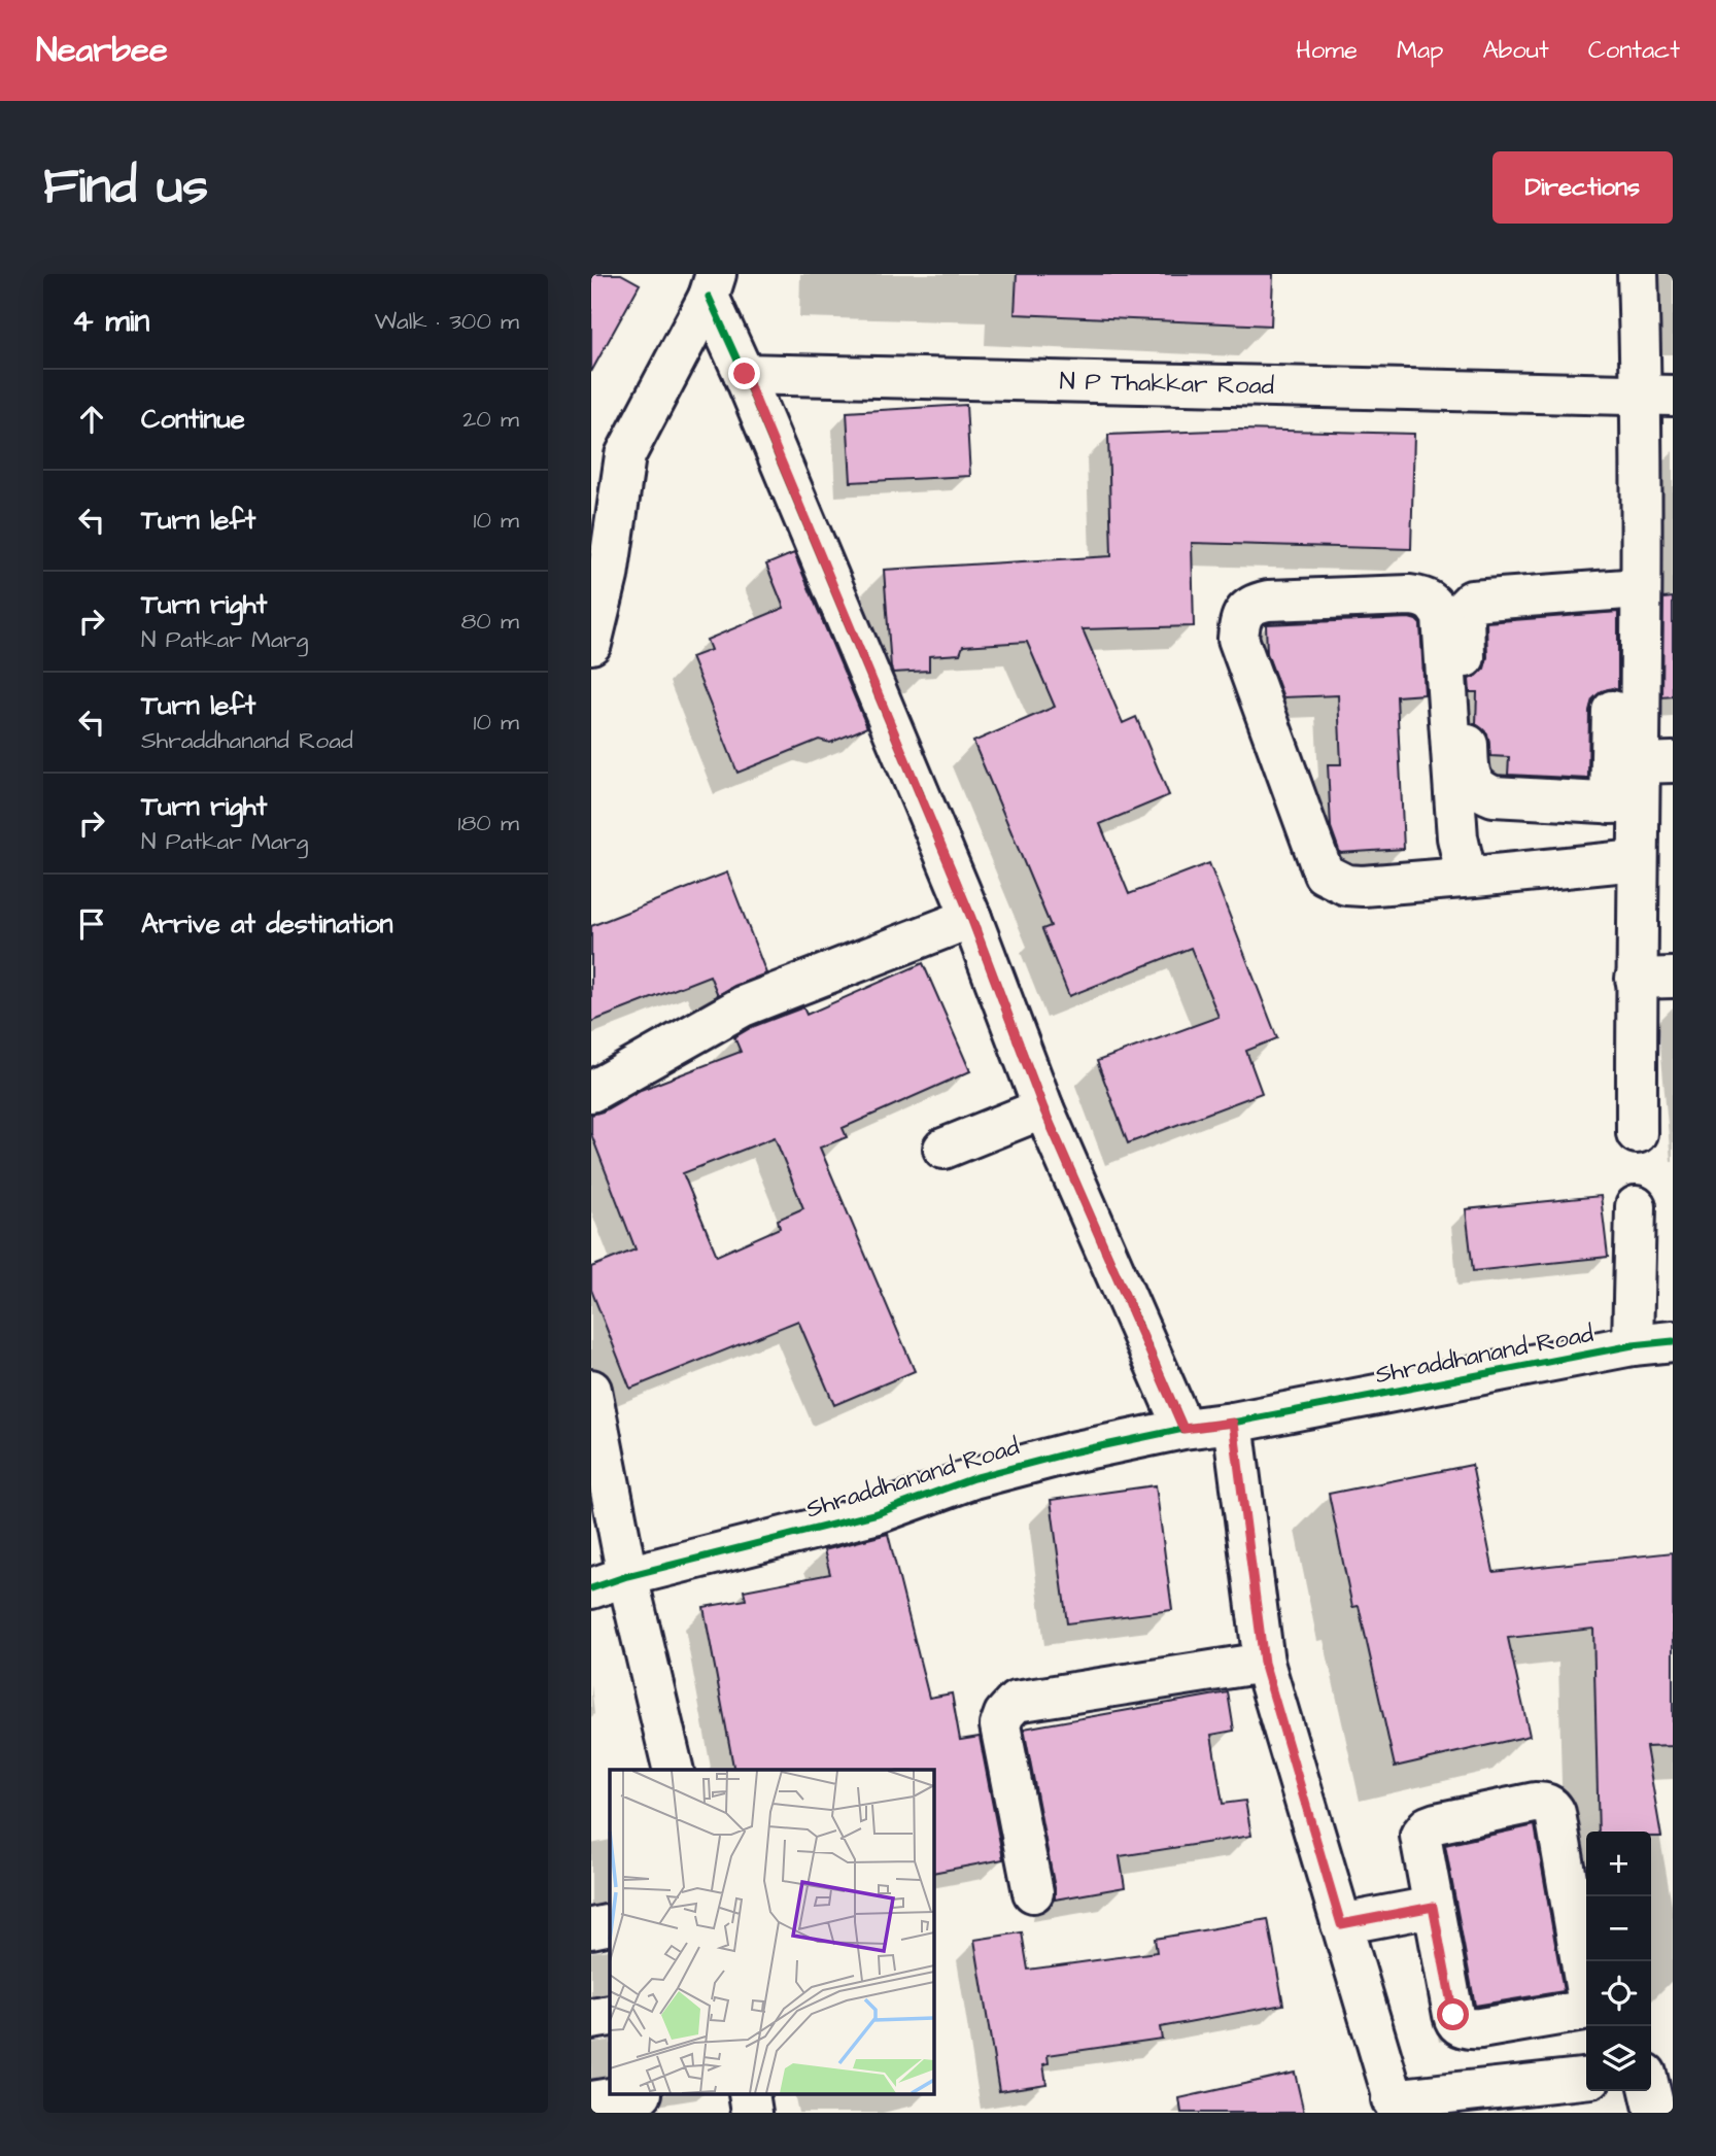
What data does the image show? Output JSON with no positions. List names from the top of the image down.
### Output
{
  "streets": {
    "street": ["N P Thakkar Road", "Shraddhanand Road"]
  },
  "page": {
    "header": "Nearbee",
    "nav": [
      "Home",
      "Map",
      "About",
      "Contact"
    ],
    "buttons": "Directions",
    "title": "Find us",
    "heading": ["4 min", "Walk · 300 m"],
    "list": [
      ["Continue", "20 m"],
      ["Turn left", "10 m"],
      ["Turn right", "N Patkar Marg", "80 m"],
      ["Turn left", "Shraddhanand Road", "10 m"],
      ["Turn right", "N Patkar Marg", "180 m"],
      "Arrive at destination"
    ],
    "map_buttons": ["+", "−"]
  }
}
